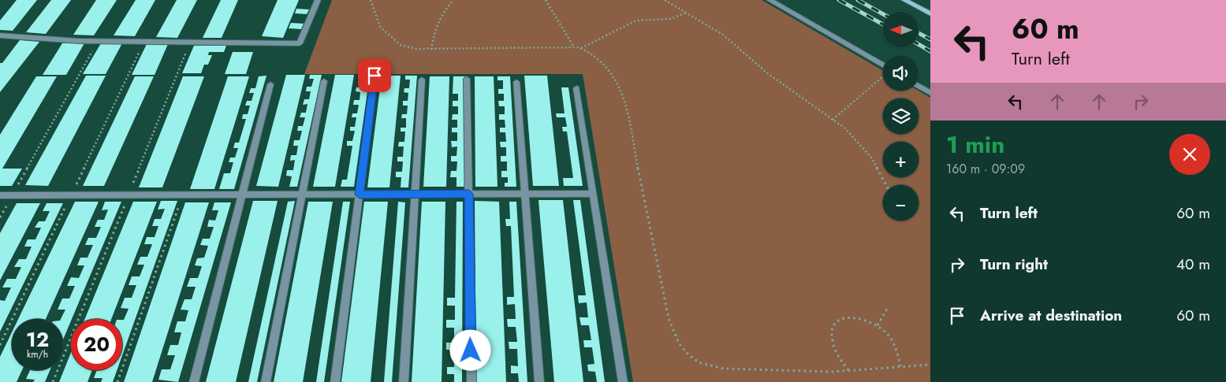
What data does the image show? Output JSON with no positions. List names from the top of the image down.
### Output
{
  "north": "left",
  "page": {
    "turn": ["60 m", "Turn left"],
    "map_buttons": ["+", "−"],
    "heading": ["1 min", "160 m · 09:09"],
    "list": [
      {
        "name": "Turn left",
        "value": "60 m"
      },
      {
        "name": "Turn right",
        "value": "40 m"
      },
      {
        "name": "Arrive at destination",
        "value": "60 m"
      }
    ],
    "speed": "12 km/h",
    "limit": "20"
  }
}
